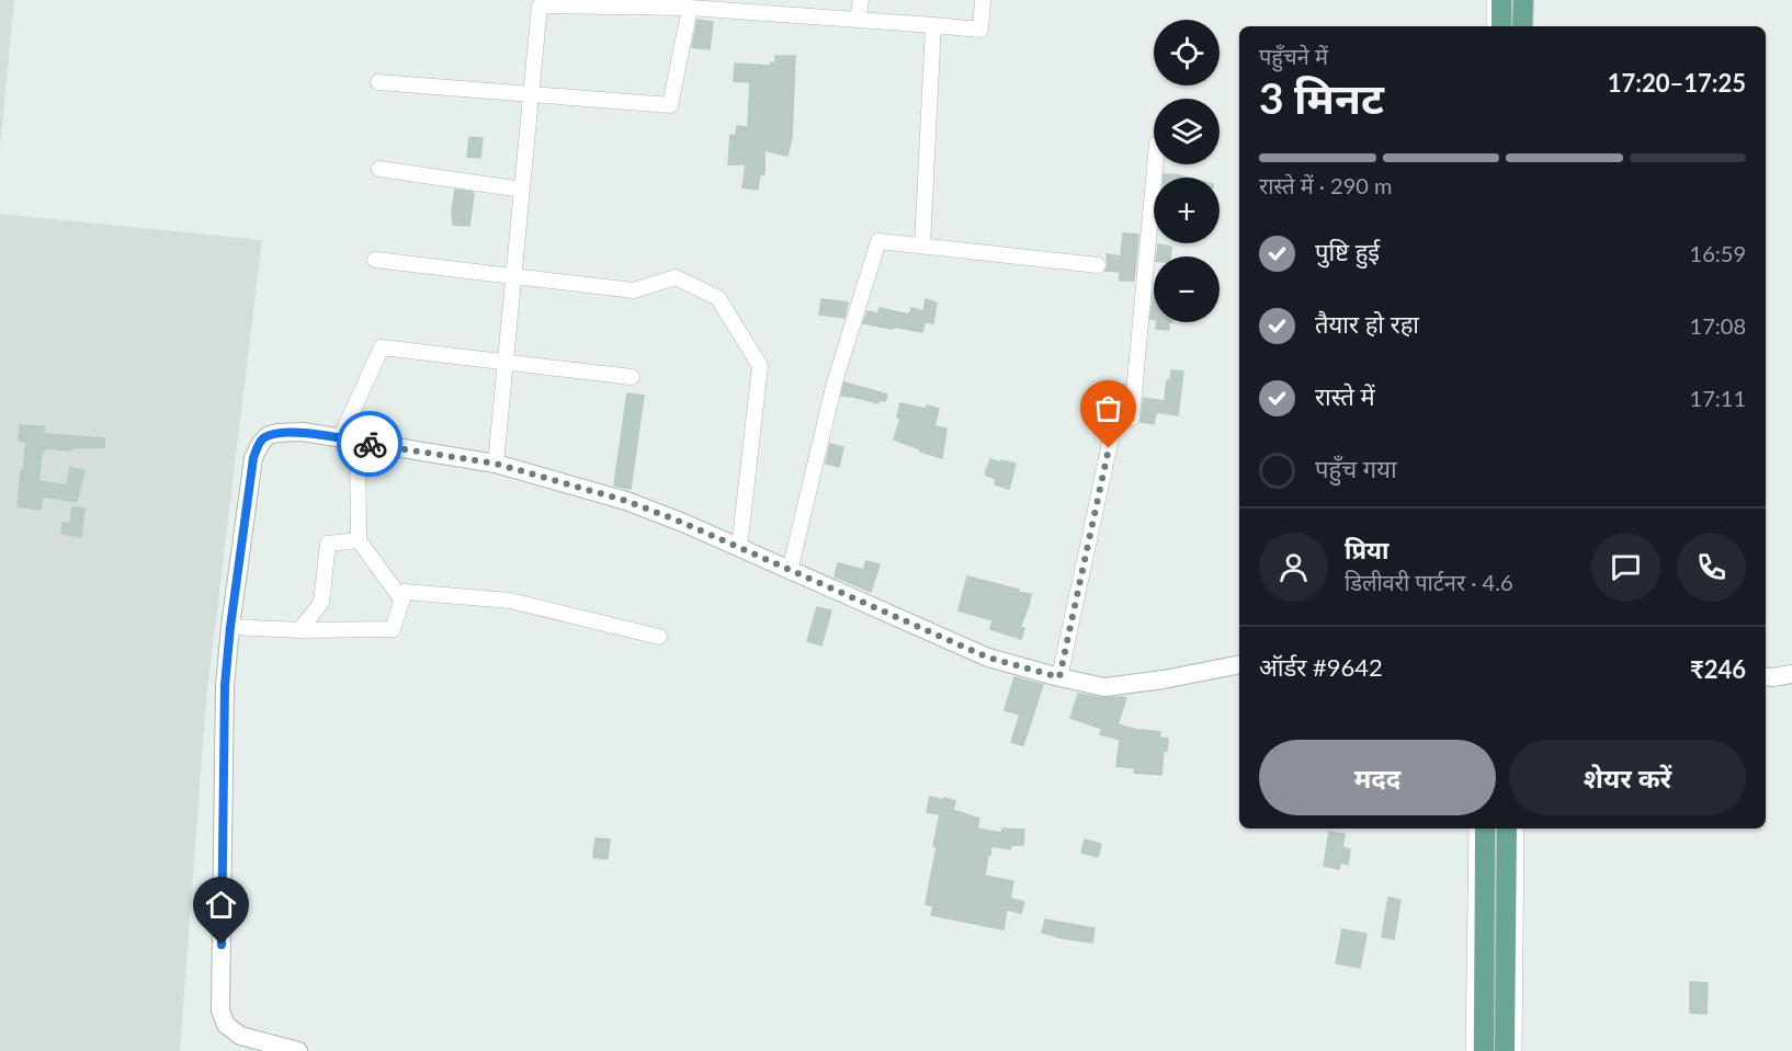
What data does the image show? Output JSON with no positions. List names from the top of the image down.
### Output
{
  "page": {
    "map_buttons": ["+", "−"],
    "heading": ["3 मिनट", "पहुँचने में", "17:20–17:25"],
    "panel": [
      "प्रिया",
      "डिलीवरी पार्टनर · 4.6",
      "ऑर्डर #9642",
      "₹246"
    ],
    "bar": "रास्ते में · 290 m",
    "list": [
      ["पुष्टि हुई", "16:59"],
      ["तैयार हो रहा", "17:08"],
      ["रास्ते में", "17:11"],
      "पहुँच गया"
    ],
    "buttons": ["मदद", "शेयर करें"]
  }
}
